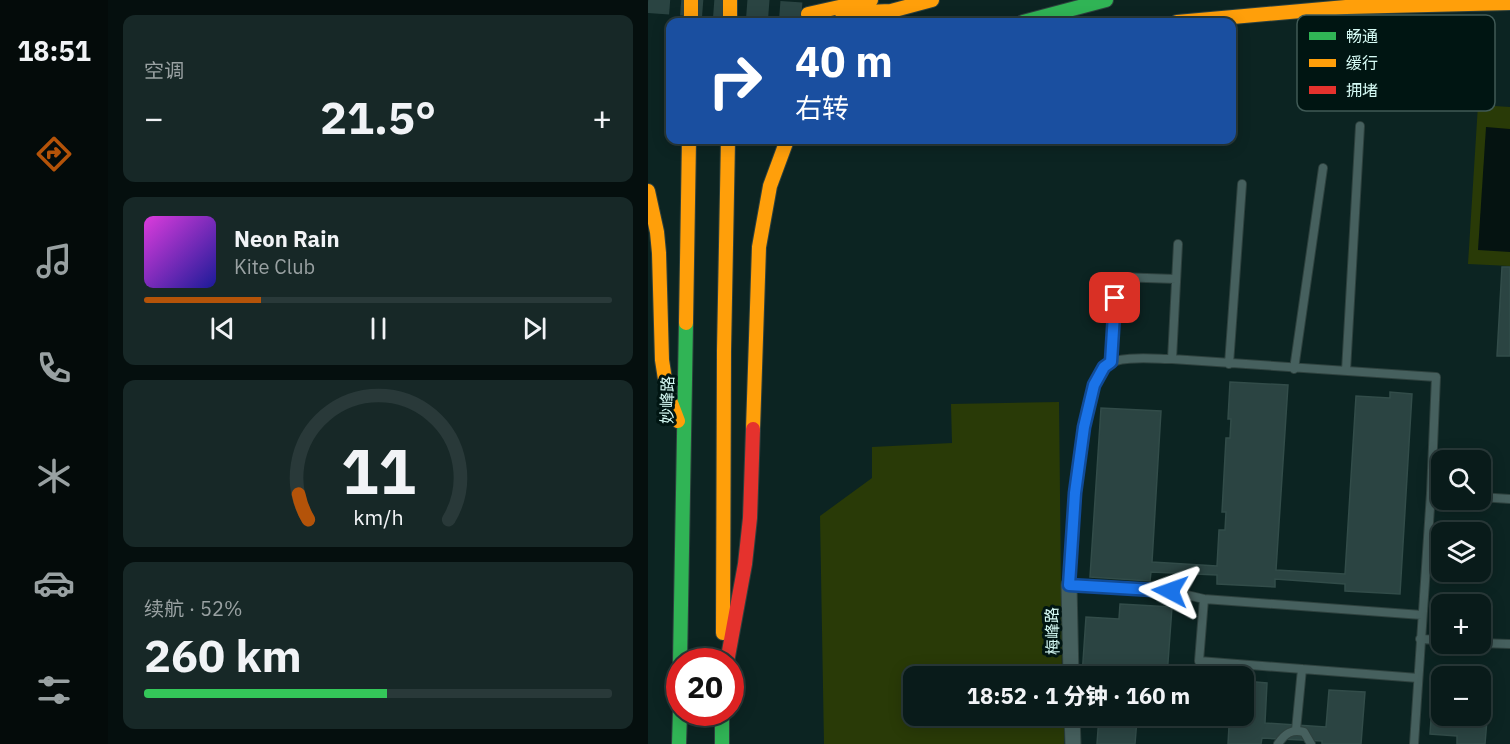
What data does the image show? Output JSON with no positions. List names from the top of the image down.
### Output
{
  "streets": {
    "main road": ["妙峰路"],
    "street": ["梅峰路"]
  },
  "legend": ["畅通", "缓行", "拥堵"],
  "page": {
    "tabs": "18:51",
    "tile": [
      "空调",
      ["续航 · 52%", "260 km"]
    ],
    "turn": ["40 m", "右转"],
    "heat": ["−", "21.5°", "+"],
    "song": ["Neon Rain", "Kite Club"],
    "map_buttons": ["+", "−"],
    "limit": "20",
    "trip": "18:52 · 1 分钟 · 160 m",
    "gauge": ["11", "km/h"]
  }
}
